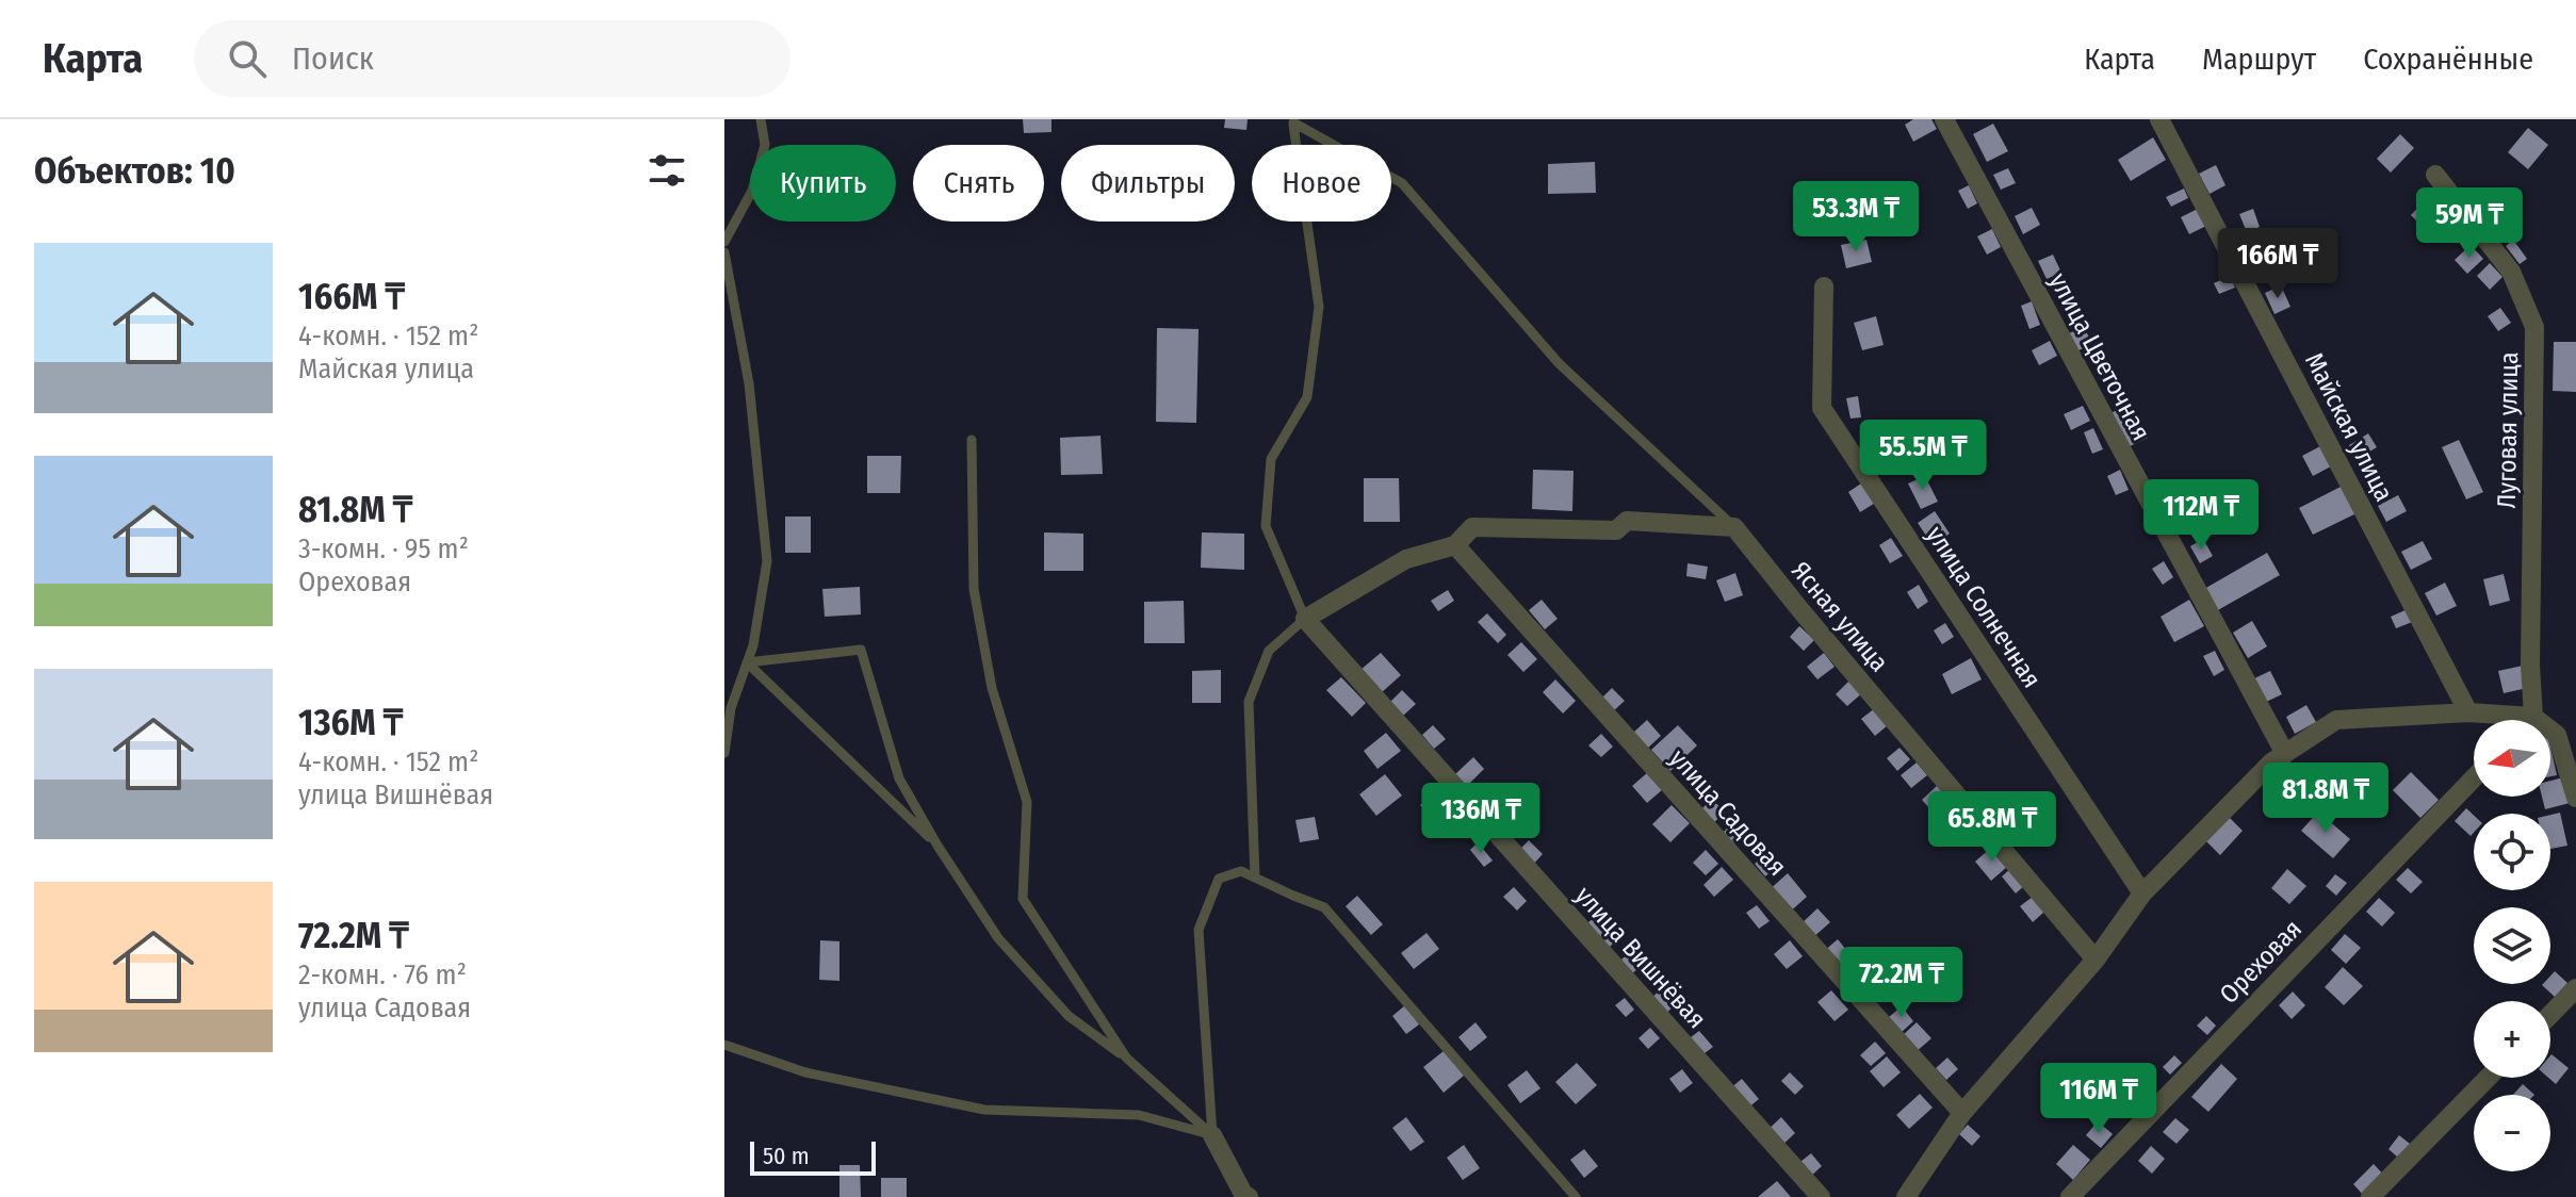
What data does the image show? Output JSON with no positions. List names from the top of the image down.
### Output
{
  "streets": {
    "street": [
      "улица Цветочная",
      "Майская улица",
      "Луговая улица",
      "улица Солнечная",
      "Ясная улица",
      "улица Садовая",
      "улица Вишнёвая",
      "Ореховая"
    ]
  },
  "scale_bar": "50 m",
  "north": "left",
  "page": {
    "header": "Карта",
    "search": "Поиск",
    "nav": ["Карта", "Маршрут", "Сохранённые"],
    "heading": "Объектов: 10",
    "chip": [
      "Купить",
      "Снять",
      "Фильтры",
      "Новое"
    ],
    "price": [
      "53.3M ₸",
      "59M ₸",
      "166M ₸",
      "55.5M ₸",
      "112M ₸",
      "81.8M ₸",
      "136M ₸",
      "65.8M ₸",
      "72.2M ₸",
      "116M ₸"
    ],
    "list": [
      {
        "name": "166M ₸",
        "note": "4-комн. · 152 m² · Майская улица"
      },
      {
        "name": "81.8M ₸",
        "note": "3-комн. · 95 m² · Ореховая"
      },
      {
        "name": "136M ₸",
        "note": "4-комн. · 152 m² · улица Вишнёвая"
      },
      {
        "name": "72.2M ₸",
        "note": "2-комн. · 76 m² · улица Садовая"
      }
    ],
    "map_buttons": ["+", "−"],
    "scale": "50 m"
  }
}
